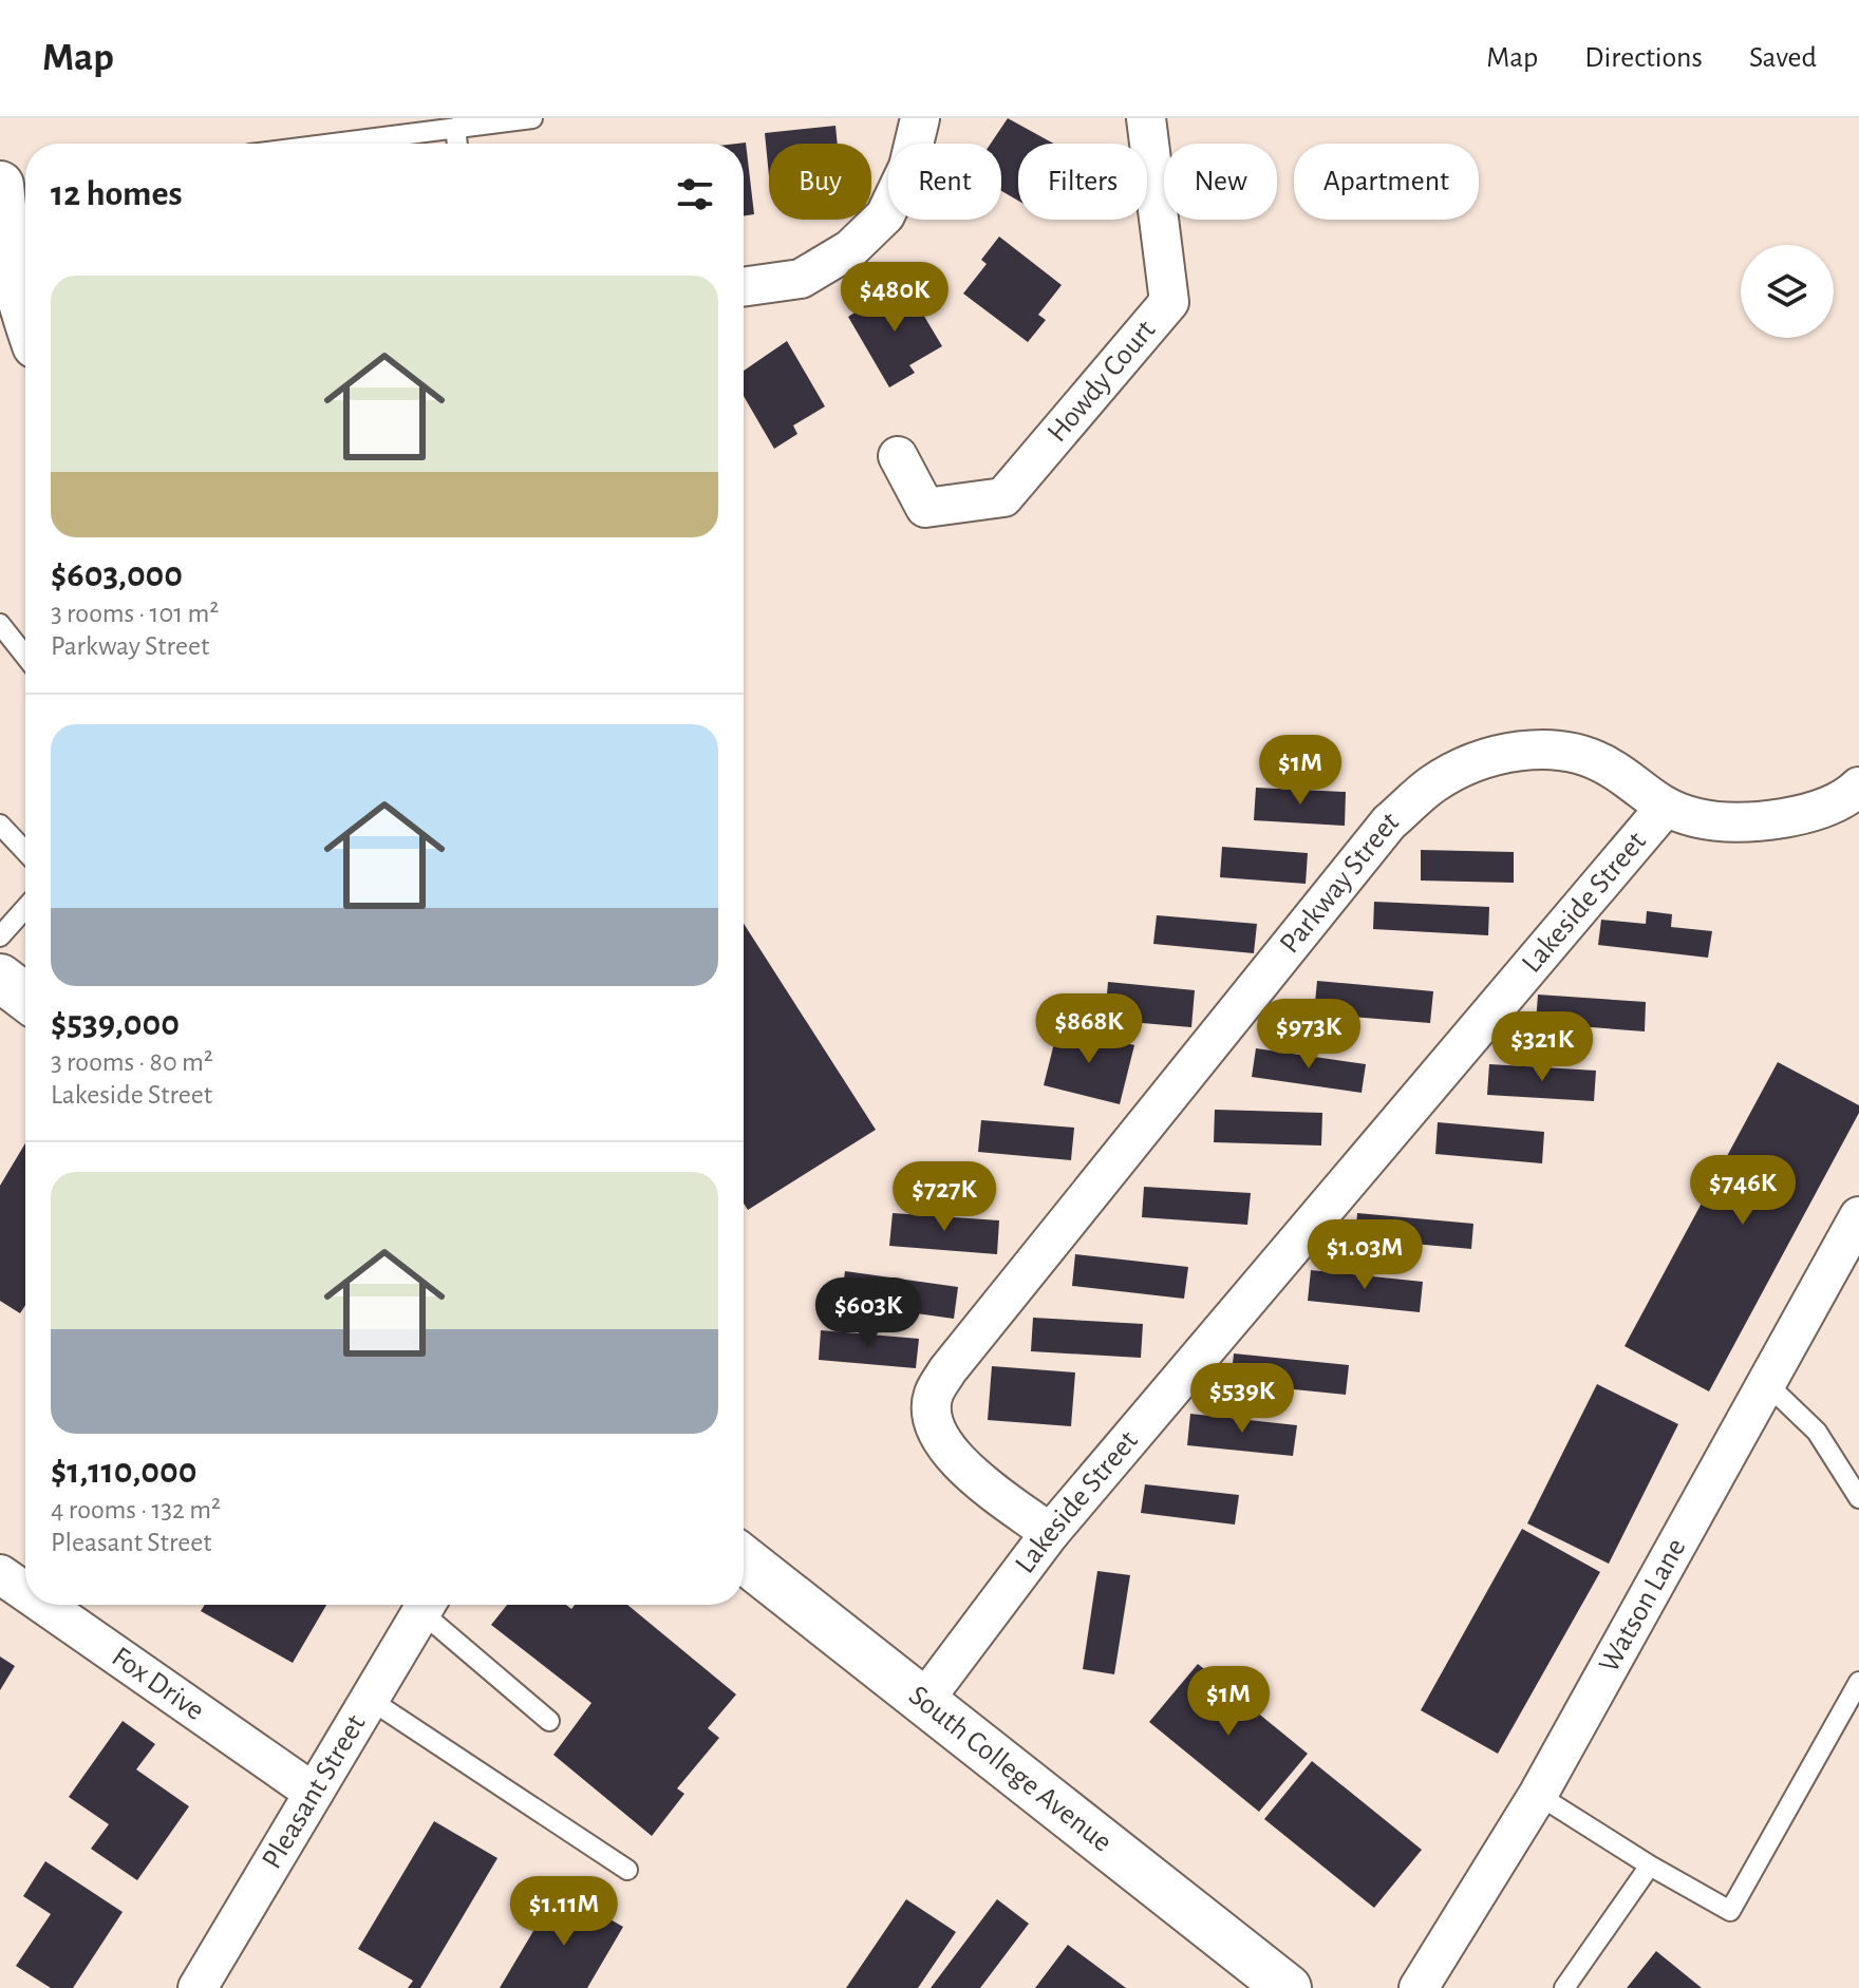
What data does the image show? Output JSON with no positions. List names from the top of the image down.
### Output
{
  "streets": {
    "main road": ["South College Avenue"],
    "street": [
      "Howdy Court",
      "Parkway Street",
      "Lakeside Street",
      "Watson Lane",
      "Fox Drive",
      "Pleasant Street"
    ]
  },
  "crossings": [
    ["Parkway Street", "Lakeside Street"],
    ["Lakeside Street", "South College Avenue"],
    ["Fox Drive", "Pleasant Street"]
  ],
  "page": {
    "header": "Map",
    "nav": ["Map", "Directions", "Saved"],
    "chip": [
      "Buy",
      "Rent",
      "Filters",
      "New",
      "Apartment"
    ],
    "heading": "12 homes",
    "list": [
      {
        "name": "$603,000",
        "note": "3 rooms · 101 m² · Parkway Street"
      },
      {
        "name": "$539,000",
        "note": "3 rooms · 80 m² · Lakeside Street"
      },
      {
        "name": "$1,110,000",
        "note": "4 rooms · 132 m² · Pleasant Street"
      }
    ],
    "price": [
      "$480K",
      "$1M",
      "$868K",
      "$973K",
      "$321K",
      "$746K",
      "$727K",
      "$1.03M",
      "$603K",
      "$539K",
      "$1M",
      "$1.11M"
    ]
  }
}
